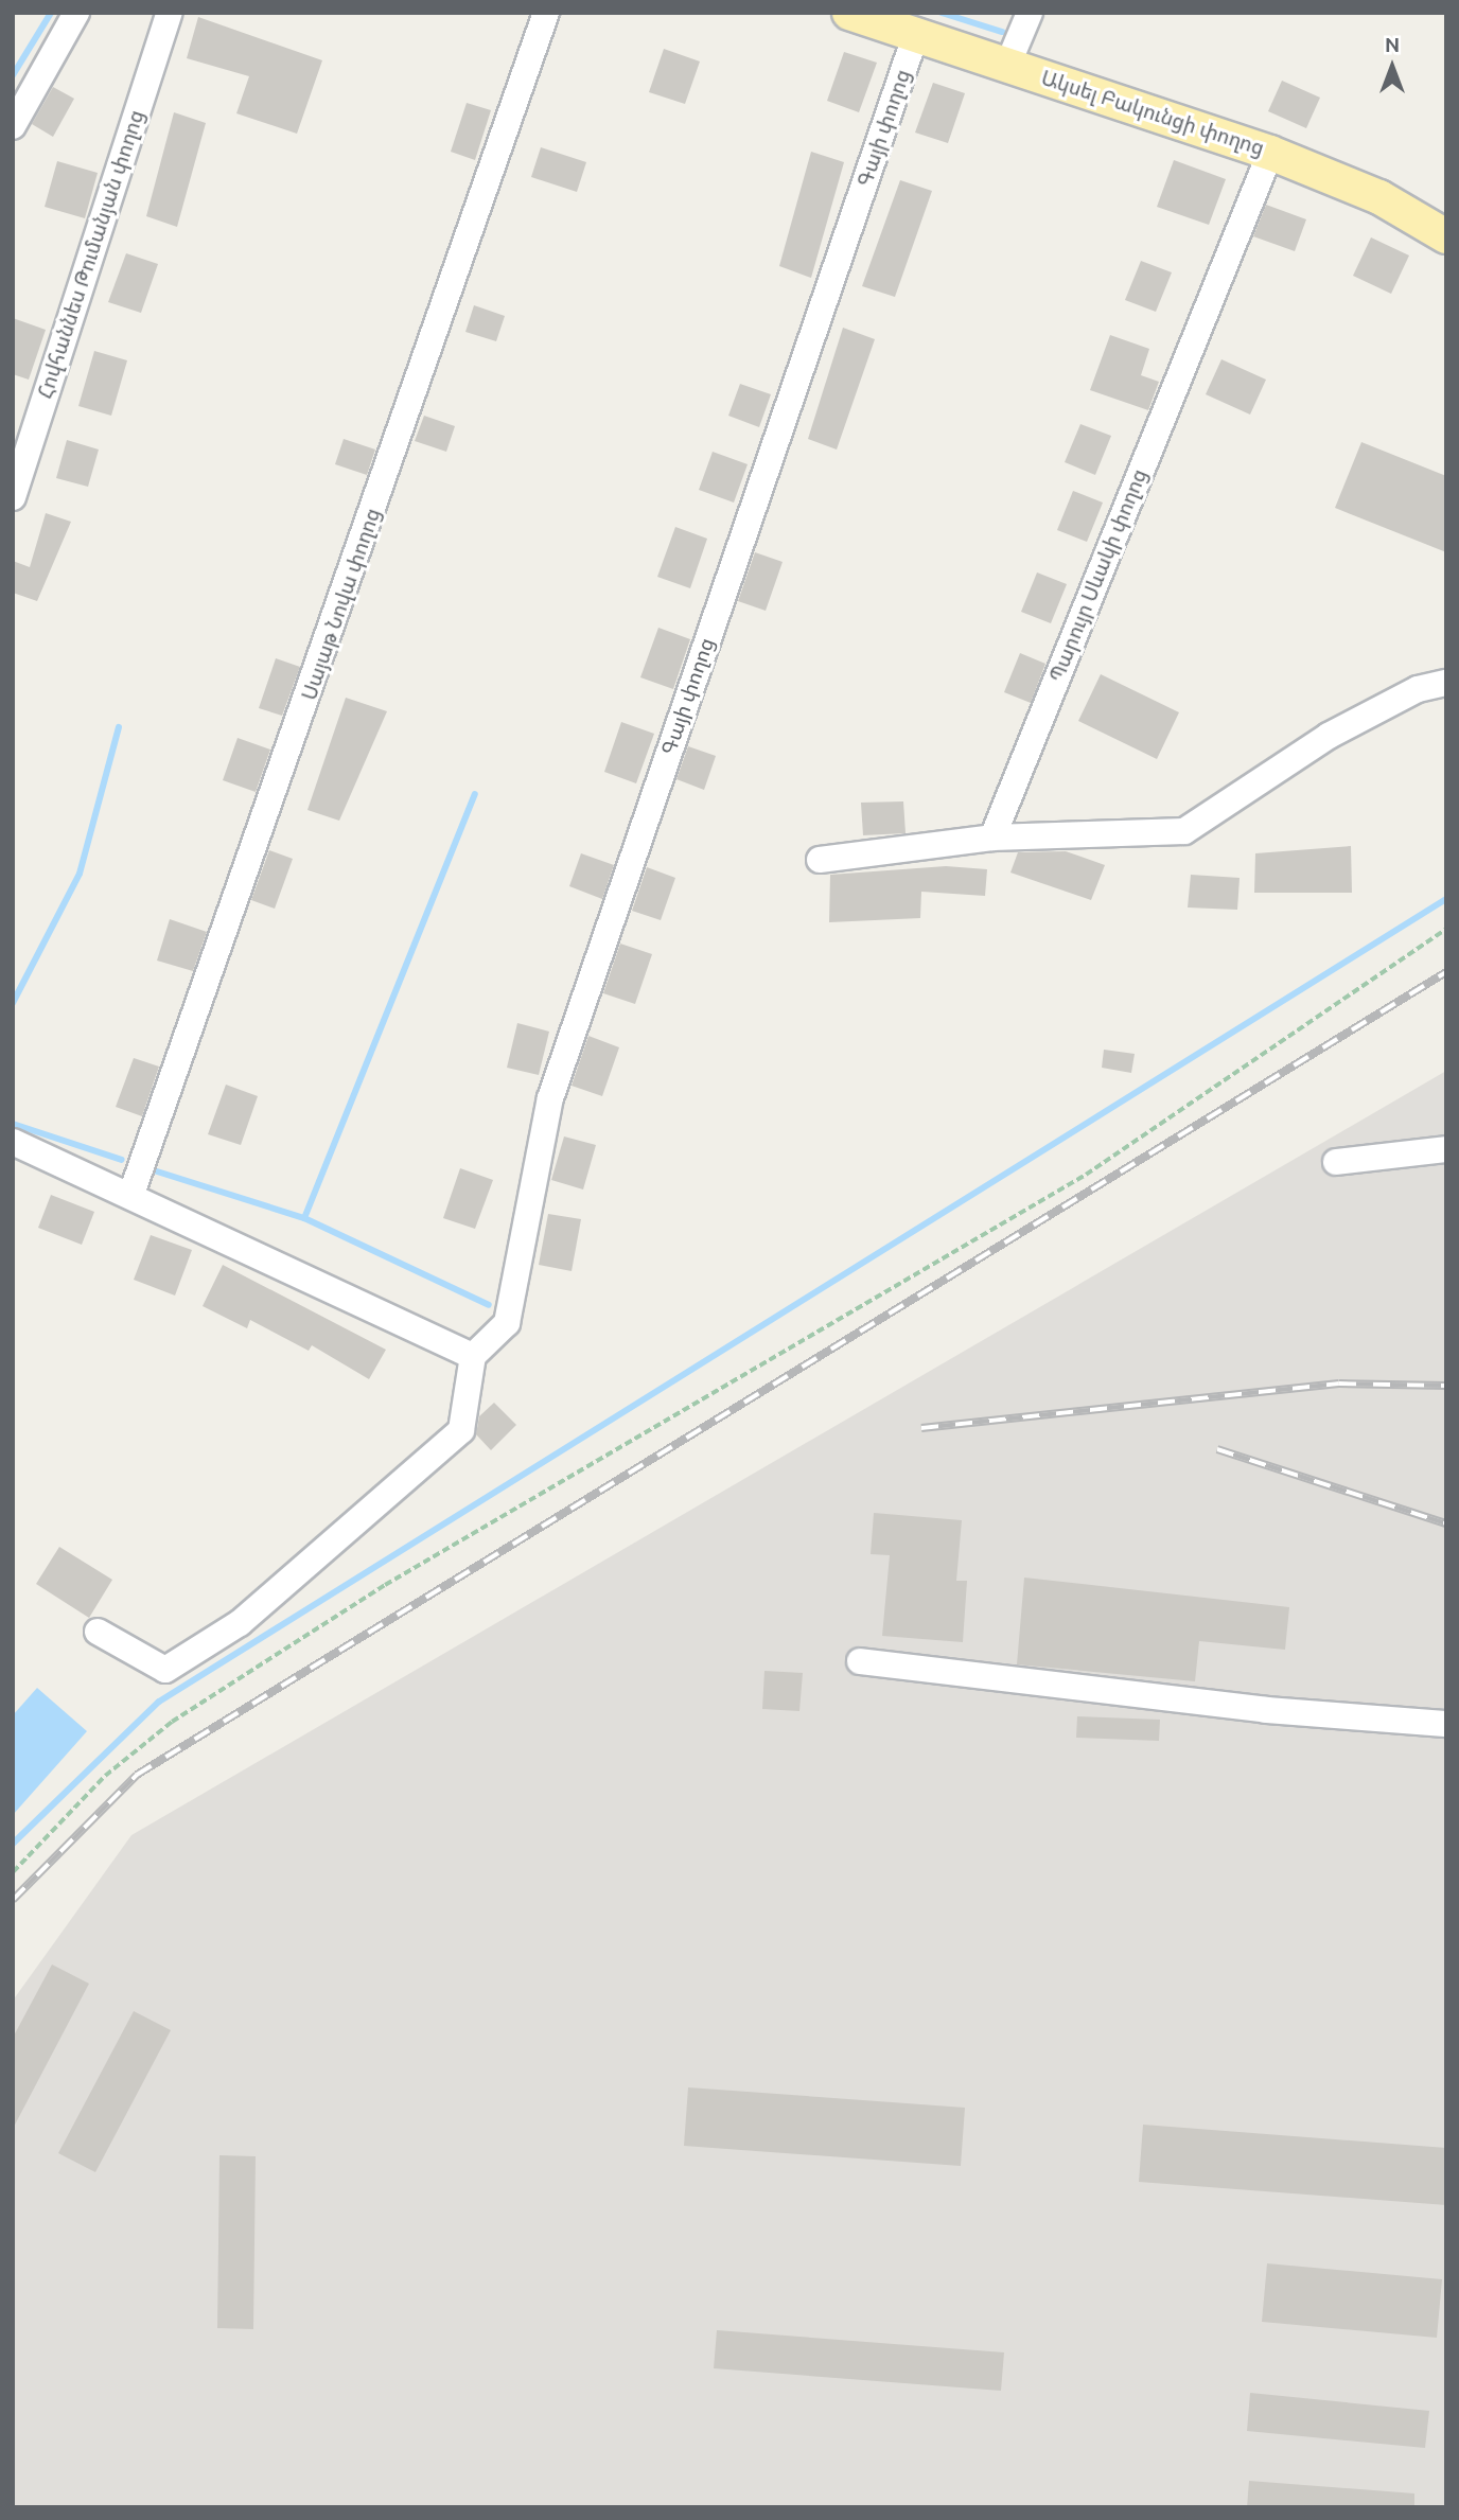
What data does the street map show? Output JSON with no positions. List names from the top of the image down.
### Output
{
  "streets": {
    "main road": ["Ակսել Բակունցի փողոց"],
    "street": [
      "Գայի փողոց",
      "Հովհաննես Թումանյան փողոց",
      "Պարույր Սևակի փողոց",
      "Սայաթ Նովա փողոց"
    ]
  },
  "crossings": [
    ["Ակսել Բակունցի փողոց", "Գայի փողոց"],
    ["Ակսել Բակունցի փողոց", "Պարույր Սևակի փողոց"]
  ],
  "north": "top"
}
